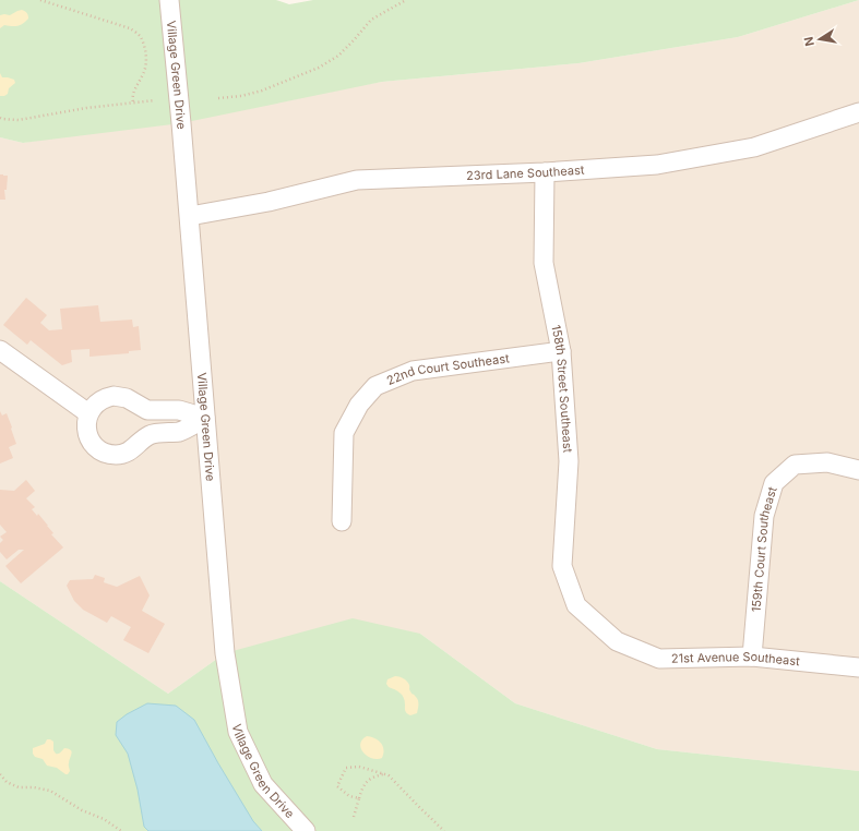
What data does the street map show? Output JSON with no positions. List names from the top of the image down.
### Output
{
  "streets": {
    "street": [
      "Village Green Drive",
      "23rd Lane Southeast",
      "22nd Court Southeast",
      "158th Street Southeast",
      "159th Court Southeast",
      "21st Avenue Southeast"
    ]
  },
  "crossings": [
    ["Village Green Drive", "23rd Lane Southeast"],
    ["23rd Lane Southeast", "158th Street Southeast"],
    ["22nd Court Southeast", "158th Street Southeast"],
    ["158th Street Southeast", "21st Avenue Southeast"],
    ["159th Court Southeast", "21st Avenue Southeast"]
  ],
  "north": "left"
}
